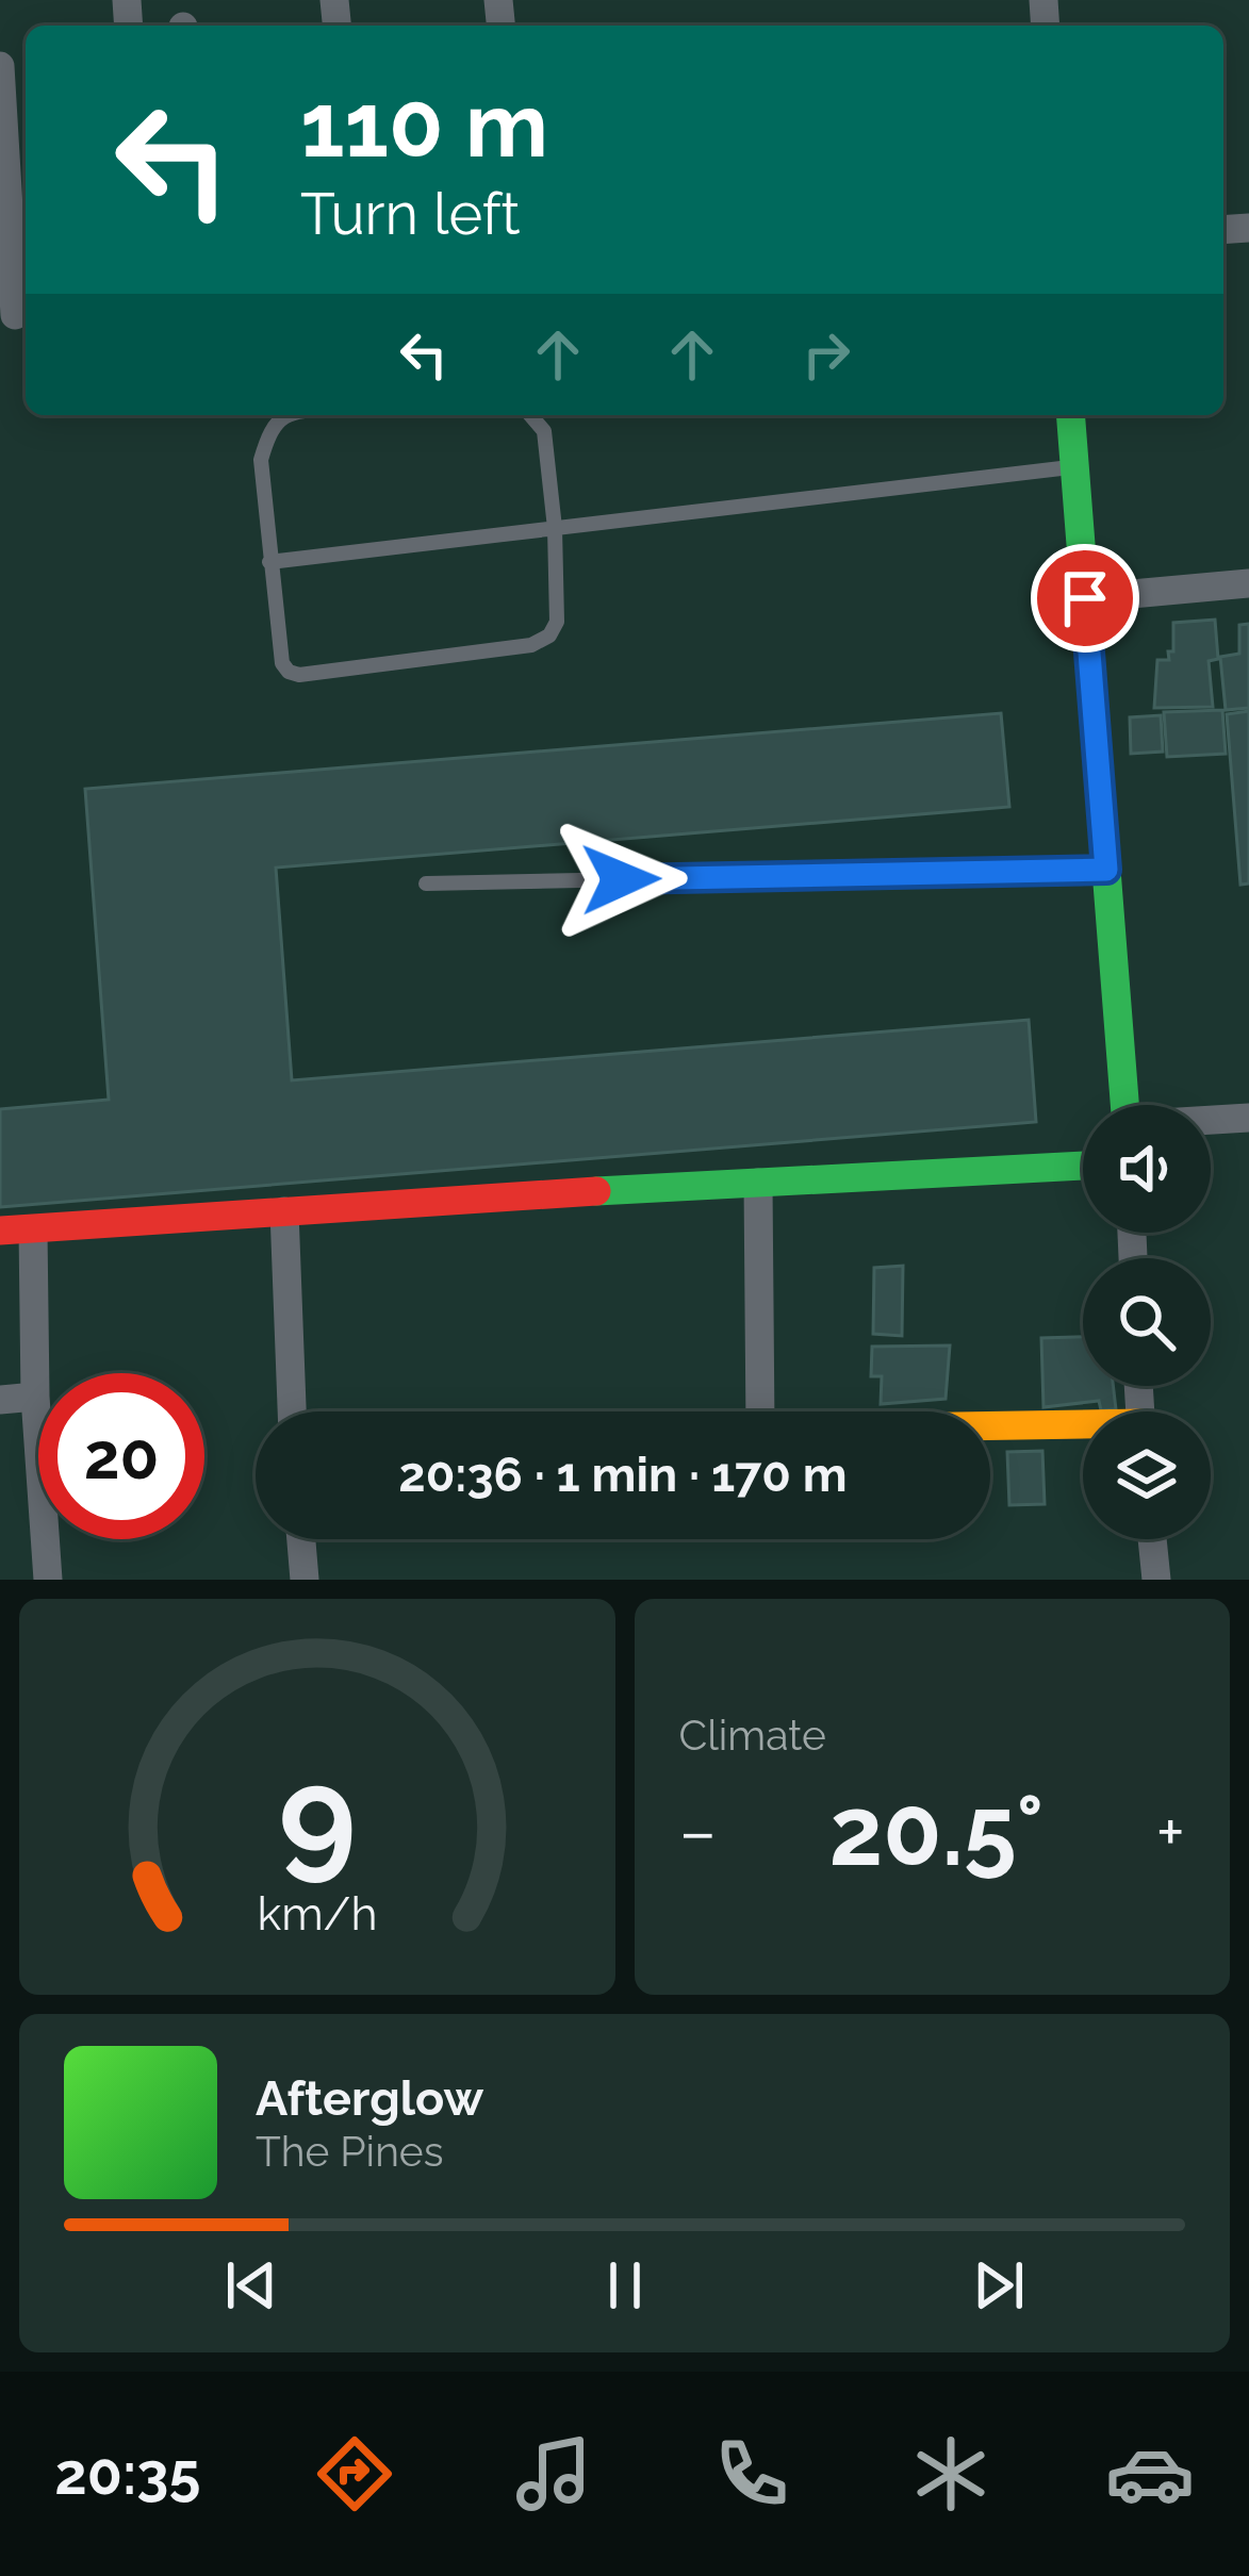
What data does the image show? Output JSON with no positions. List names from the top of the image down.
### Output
{
  "page": {
    "turn": ["110 m", "Turn left"],
    "limit": "20",
    "trip": "20:36 · 1 min · 170 m",
    "tile": "Climate",
    "heat": ["−", "20.5°", "+"],
    "song": ["Afterglow", "The Pines"],
    "tabs": "20:35",
    "gauge": ["9", "km/h"]
  }
}
